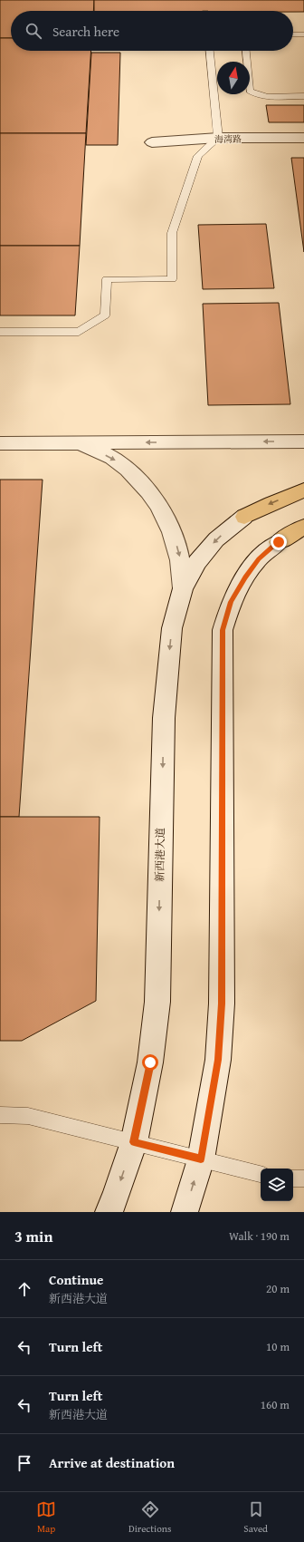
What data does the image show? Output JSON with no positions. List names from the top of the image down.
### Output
{
  "streets": {
    "street": ["海湾路", "新西港大道"]
  },
  "north": "top",
  "page": {
    "search": "Search here",
    "heading": ["3 min", "Walk · 190 m"],
    "list": [
      ["Continue", "新西港大道", "20 m"],
      ["Turn left", "10 m"],
      ["Turn left", "新西港大道", "160 m"],
      "Arrive at destination"
    ],
    "nav": ["Map", "Directions", "Saved"]
  }
}
